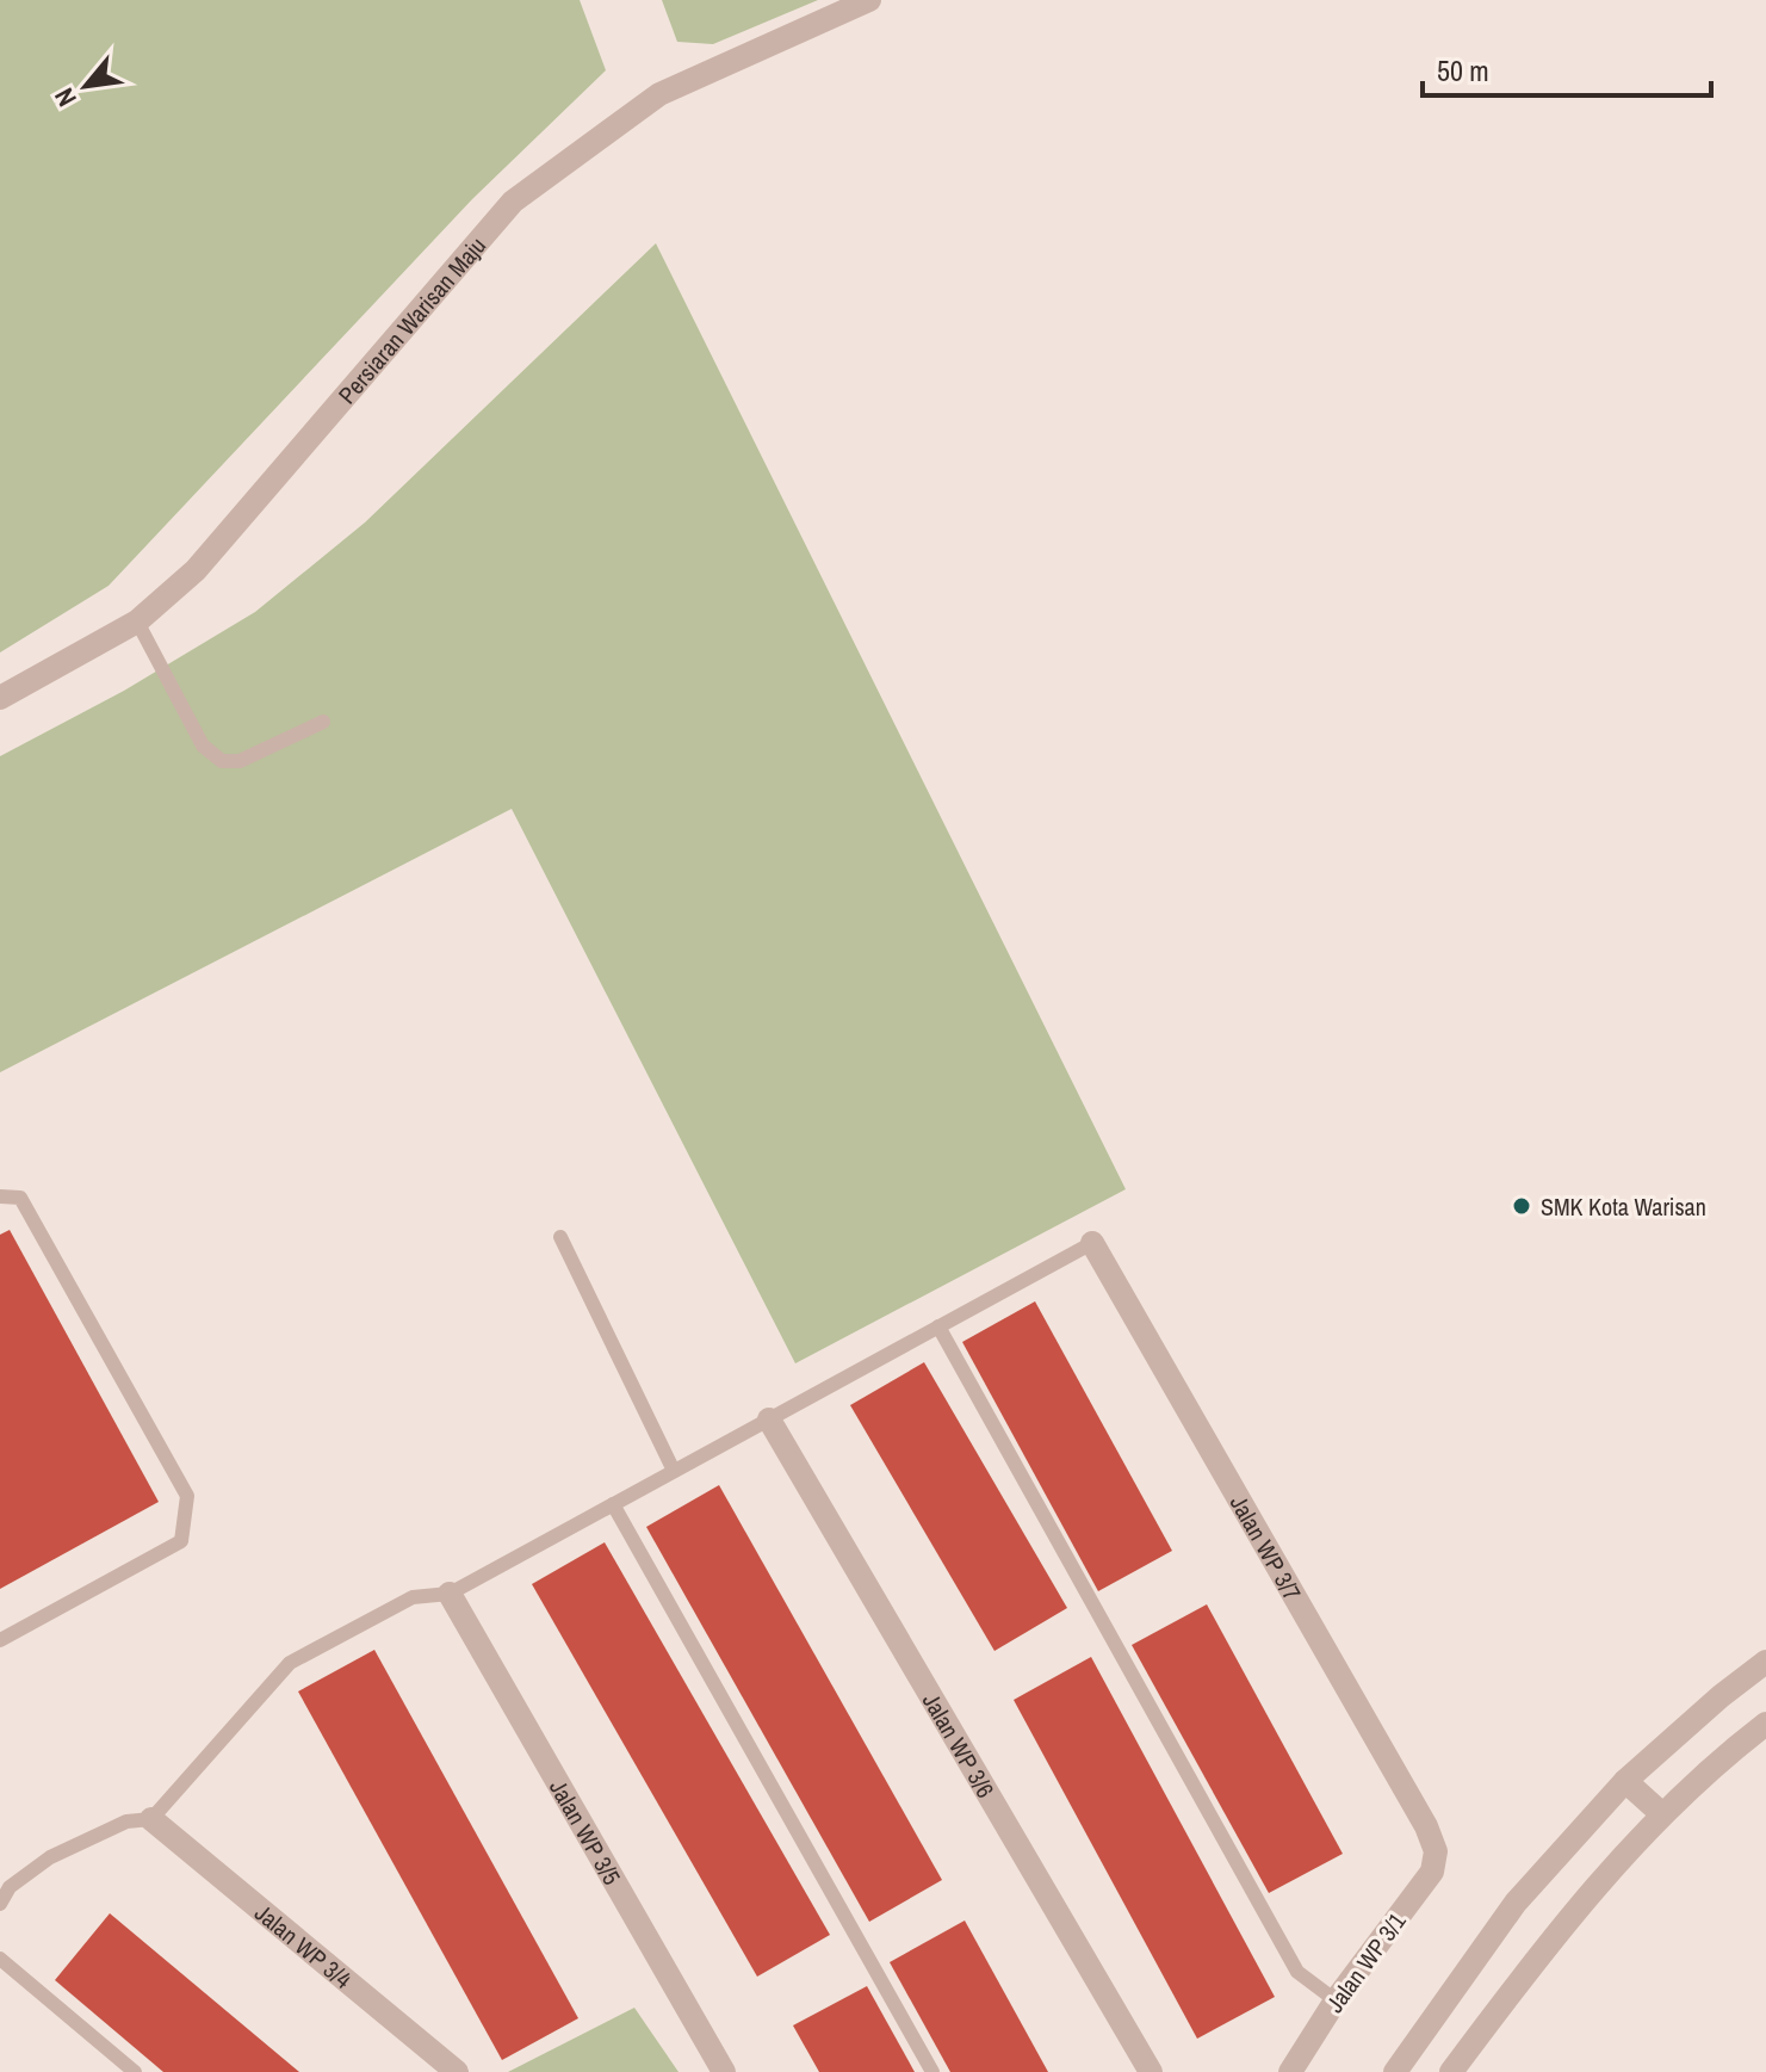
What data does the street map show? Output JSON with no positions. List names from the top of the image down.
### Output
{
  "streets": {
    "street": [
      "Persiaran Warisan Maju",
      "Jalan WP 3/7",
      "Jalan WP 3/6",
      "Jalan WP 3/5",
      "Jalan WP 3/4",
      "Jalan WP 3/1"
    ]
  },
  "crossings": [
    ["Jalan WP 3/7", "Jalan WP 3/1"]
  ],
  "places": ["SMK Kota Warisan"],
  "scale_bar": "50 m",
  "north": "bottom left"
}
